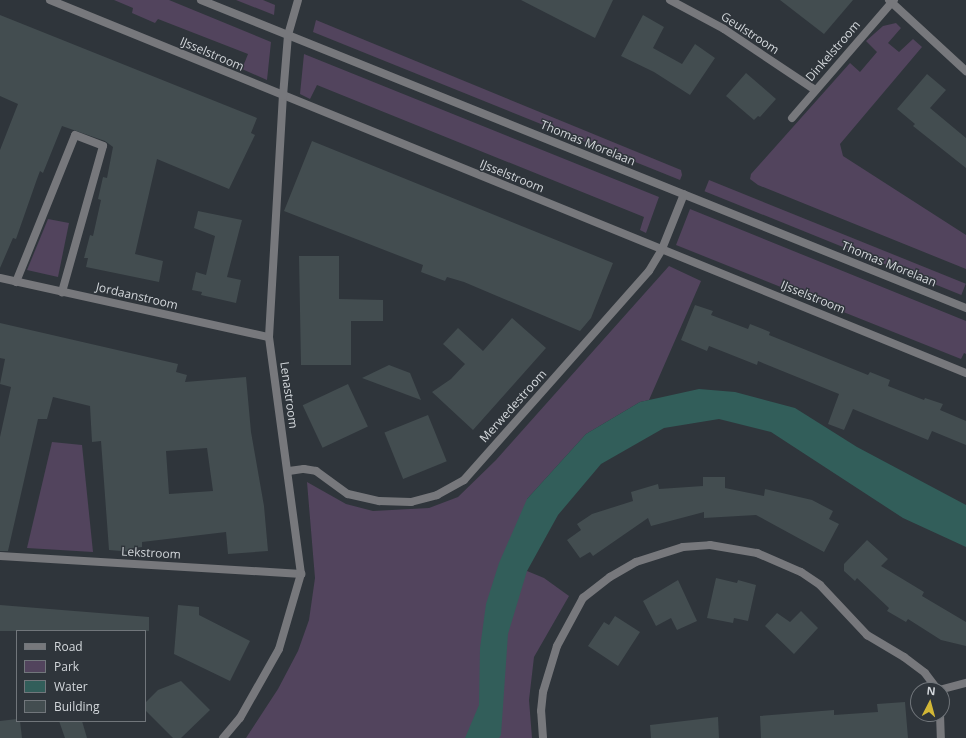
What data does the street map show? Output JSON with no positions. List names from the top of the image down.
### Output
{
  "streets": {
    "street": [
      "Geulstroom",
      "Dinkelstroom",
      "IJsselstroom",
      "Thomas Morelaan",
      "Jordaanstroom",
      "Lenastroom",
      "Merwedestroom",
      "Lekstroom"
    ]
  },
  "crossings": [
    ["Geulstroom", "Dinkelstroom"],
    ["IJsselstroom", "Lenastroom"],
    ["IJsselstroom", "Merwedestroom"],
    ["Thomas Morelaan", "Lenastroom"],
    ["Thomas Morelaan", "Merwedestroom"],
    ["Jordaanstroom", "Lenastroom"],
    ["Lenastroom", "Merwedestroom"],
    ["Lenastroom", "Lekstroom"]
  ],
  "legend": [
    "Road",
    "Park",
    "Water",
    "Building"
  ],
  "north": "top"
}
